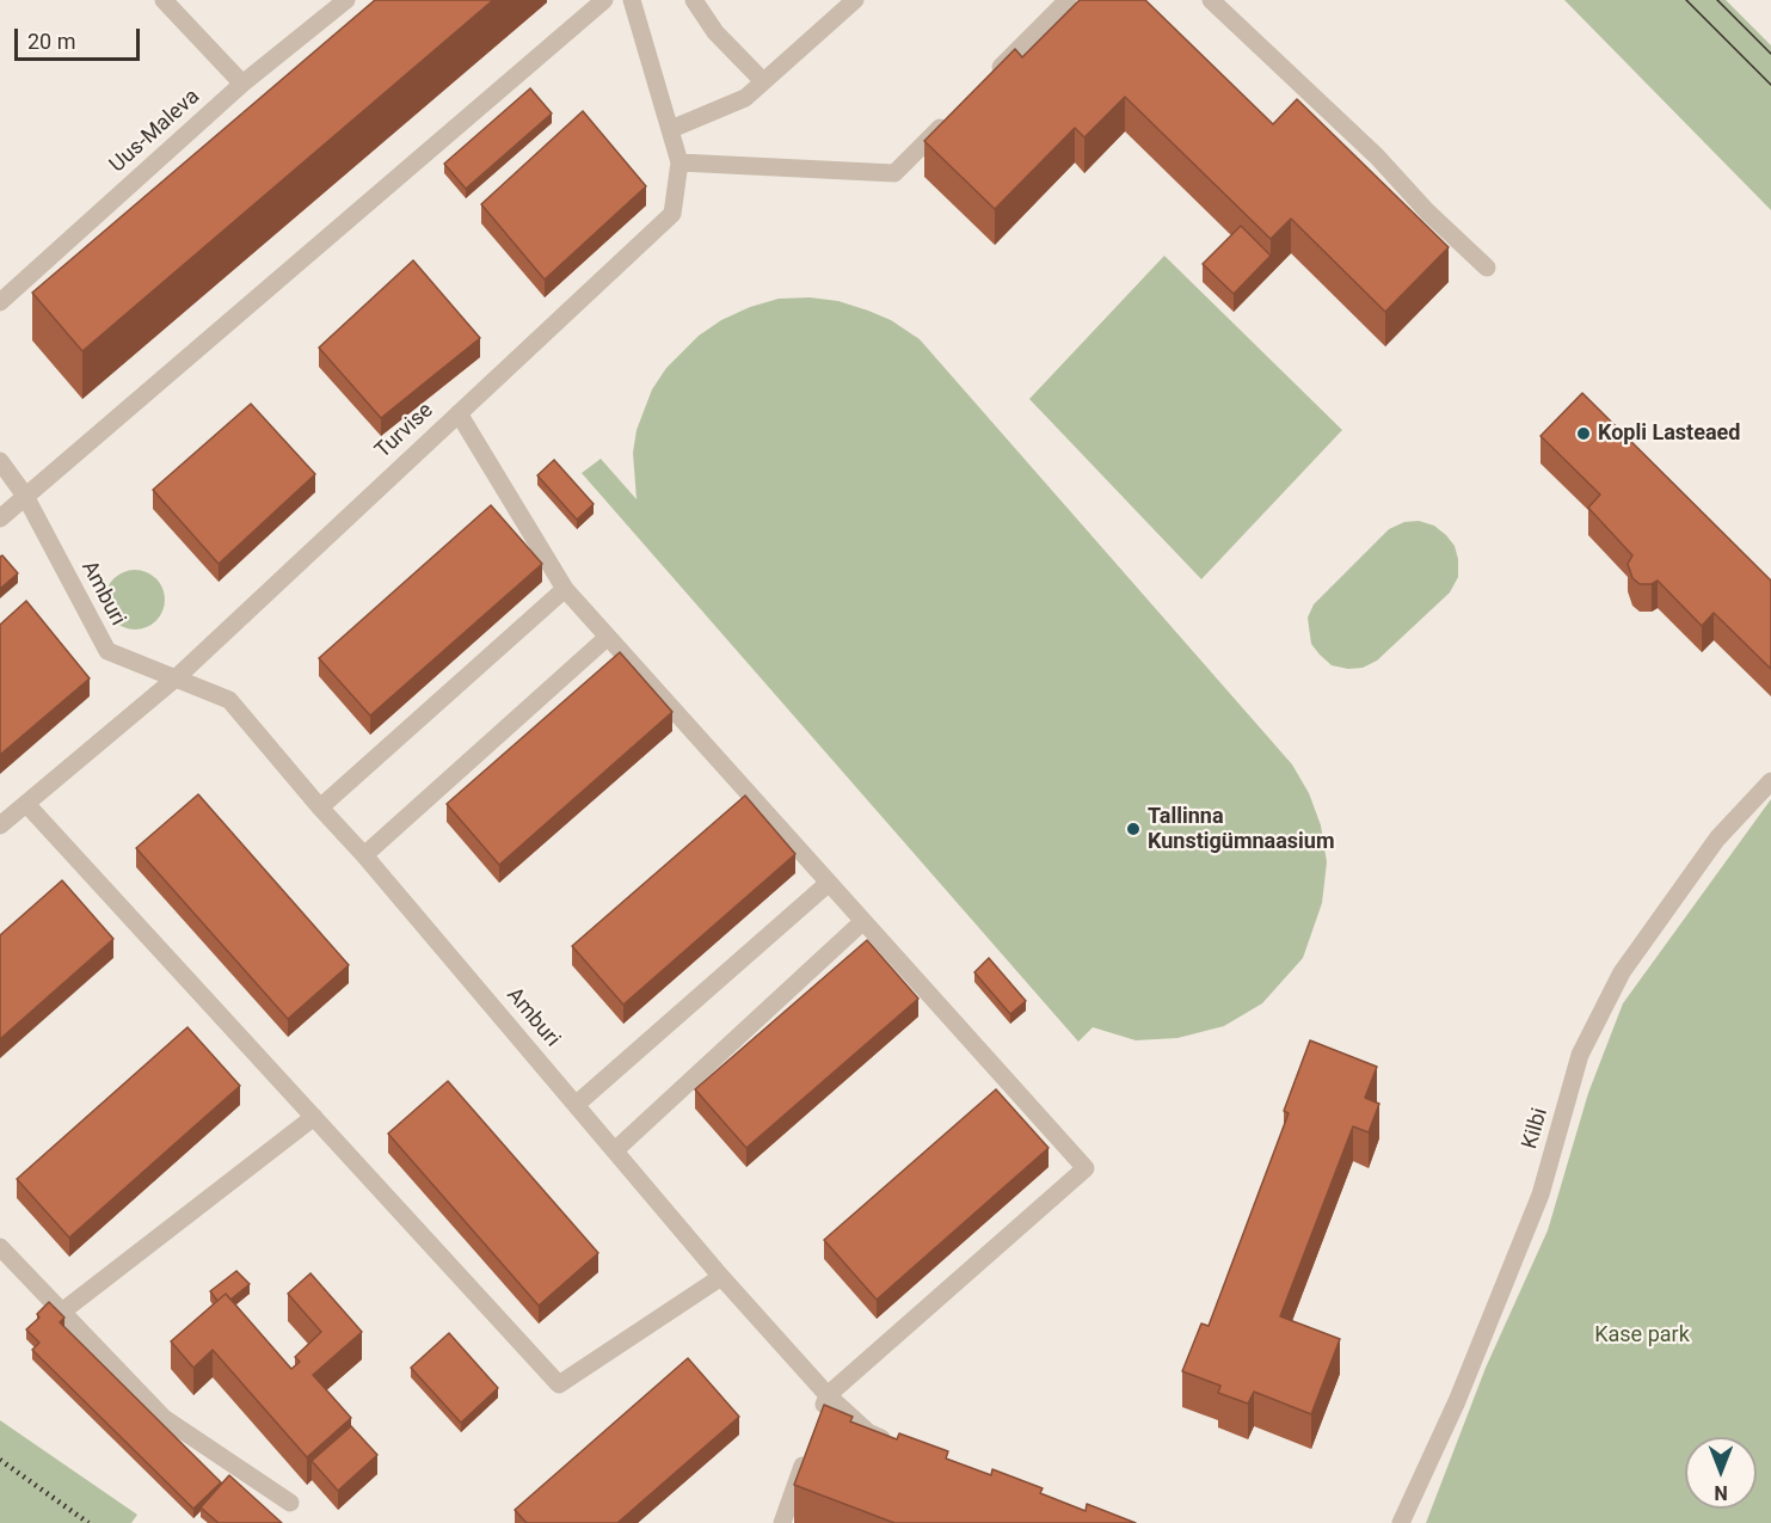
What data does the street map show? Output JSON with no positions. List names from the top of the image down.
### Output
{
  "streets": {
    "street": [
      "Uus-Maleva",
      "Turvise",
      "Amburi",
      "Kilbi"
    ]
  },
  "crossings": [
    ["Turvise", "Amburi"]
  ],
  "parks": ["Kase park"],
  "places": ["Kopli Lasteaed", "Tallinna Kunstigümnaasium"],
  "scale_bar": "20 m",
  "north": "bottom"
}
